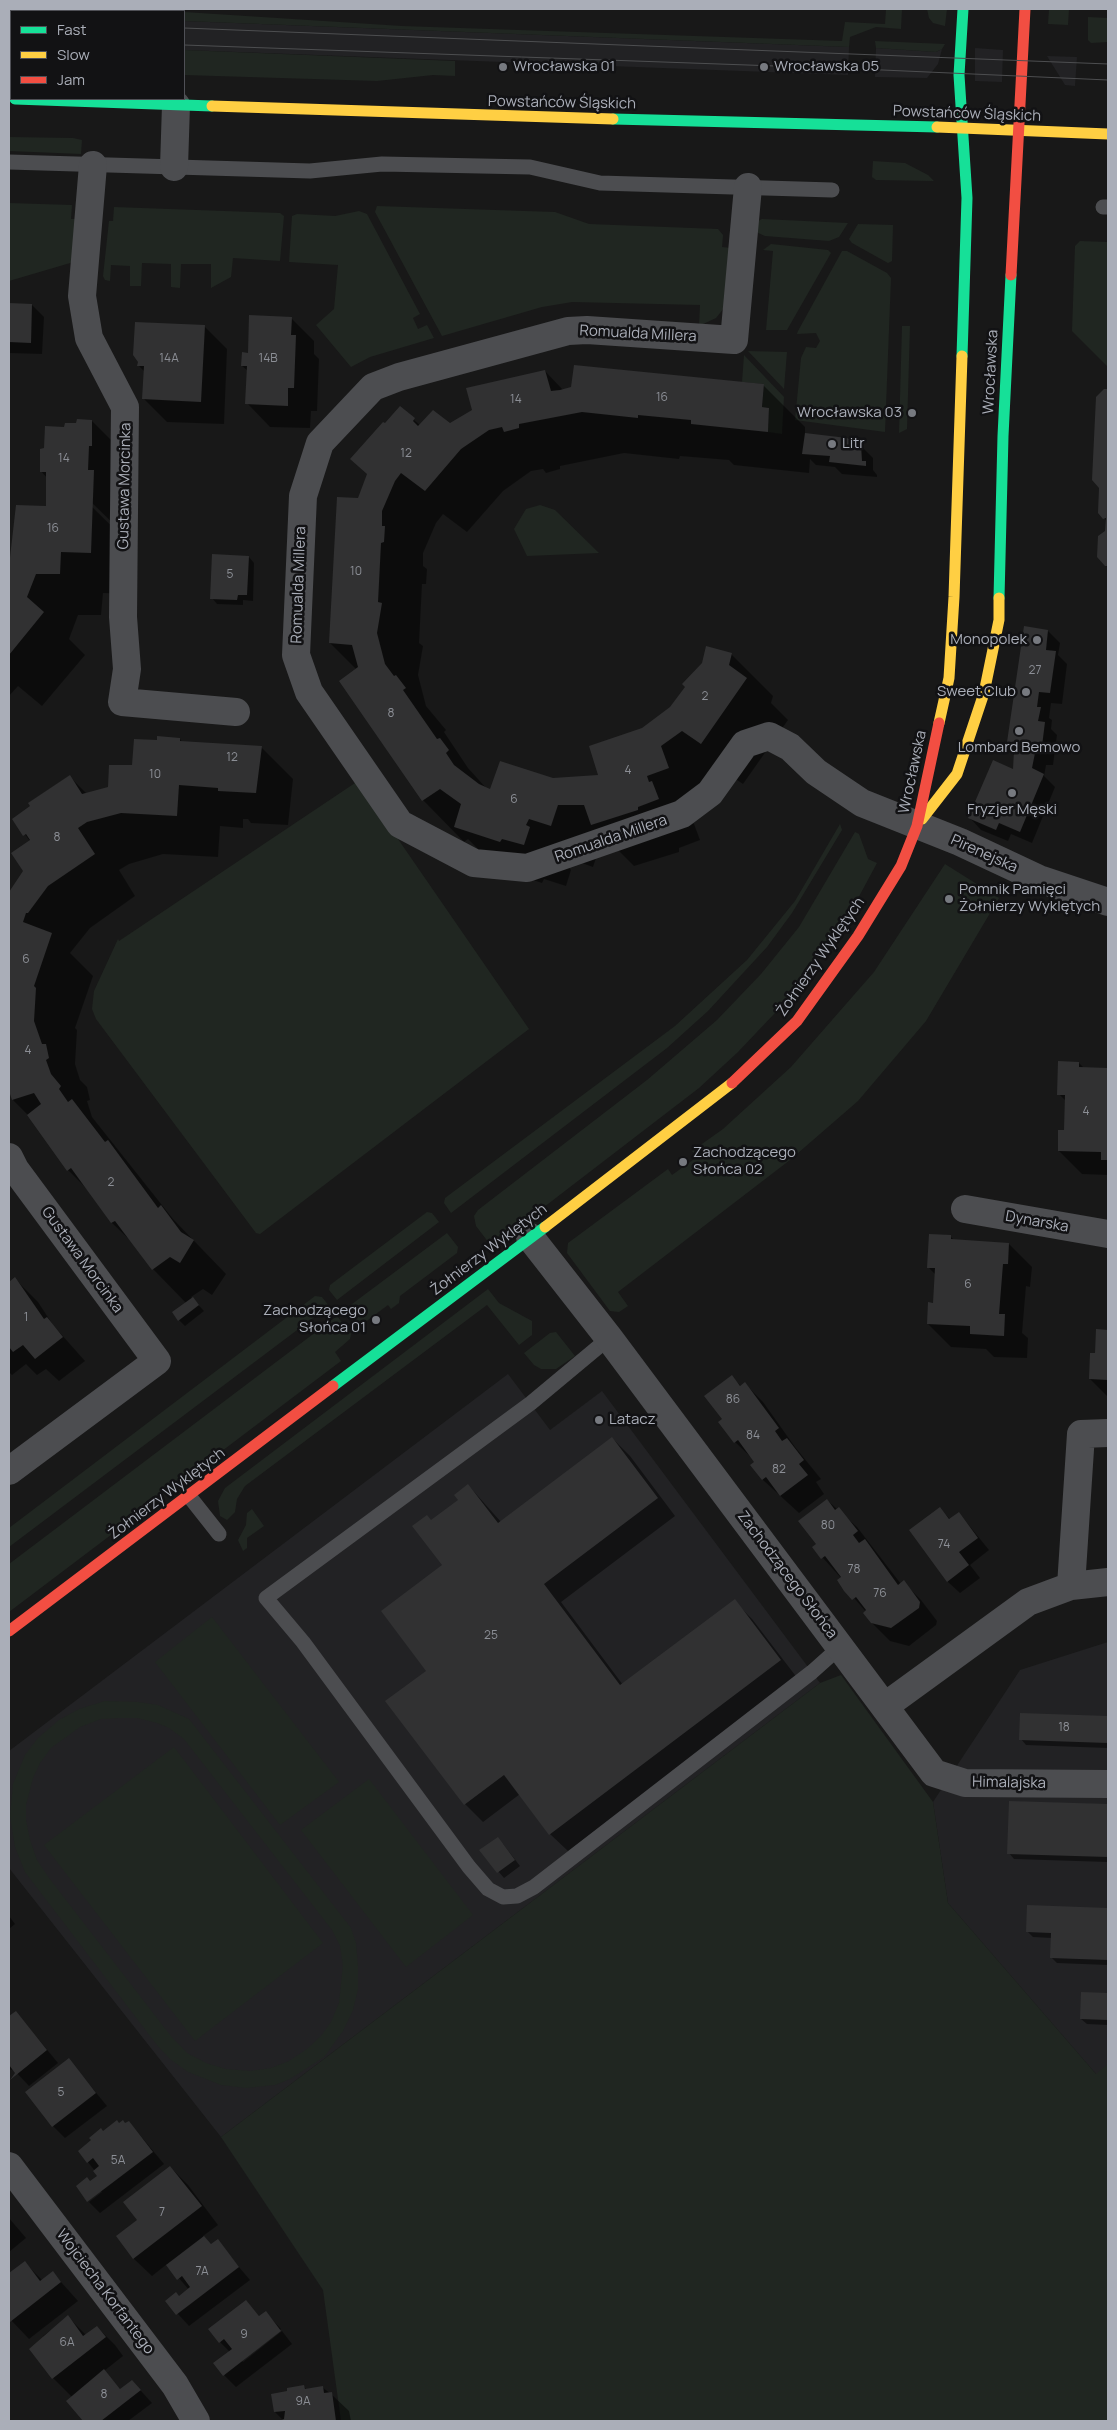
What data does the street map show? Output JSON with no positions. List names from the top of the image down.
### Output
{
  "streets": {
    "street": [
      "Powstańców Śląskich",
      "Romualda Millera",
      "Wrocławska",
      "Gustawa Morcinka",
      "Pirenejska",
      "Żołnierzy Wyklętych",
      "Dynarska",
      "Zachodzącego Słońca",
      "Himalajska",
      "Wojciecha Korfantego"
    ]
  },
  "crossings": [
    ["Powstańców Śląskich", "Wrocławska"],
    ["Romualda Millera", "Wrocławska"],
    ["Romualda Millera", "Pirenejska"],
    ["Romualda Millera", "Żołnierzy Wyklętych"],
    ["Wrocławska", "Pirenejska"],
    ["Wrocławska", "Żołnierzy Wyklętych"],
    ["Pirenejska", "Żołnierzy Wyklętych"],
    ["Żołnierzy Wyklętych", "Zachodzącego Słońca"],
    ["Zachodzącego Słońca", "Himalajska"]
  ],
  "places": [
    "Wrocławska 01",
    "Wrocławska 05",
    "Wrocławska 03",
    "Litr",
    "Monopolek",
    "Sweet Club",
    "Lombard Bemowo",
    "Fryzjer Męski",
    "Pomnik Pamięci Żołnierzy Wyklętych",
    "Zachodzącego Słońca 02",
    "Zachodzącego Słońca 01",
    "Latacz"
  ],
  "house_numbers": [
    "14A",
    "14B",
    "16",
    "14",
    "12",
    "14",
    "16",
    "10",
    "5",
    "27",
    "2",
    "8",
    "12",
    "4",
    "10",
    "6",
    "8",
    "6",
    "4",
    "4",
    "2",
    "6",
    "1",
    "86",
    "84",
    "82",
    "80",
    "74",
    "78",
    "76",
    "25",
    "18",
    "5",
    "5A",
    "7",
    "7A",
    "9",
    "6A",
    "8",
    "9A"
  ],
  "legend": ["Fast", "Slow", "Jam"]
}
